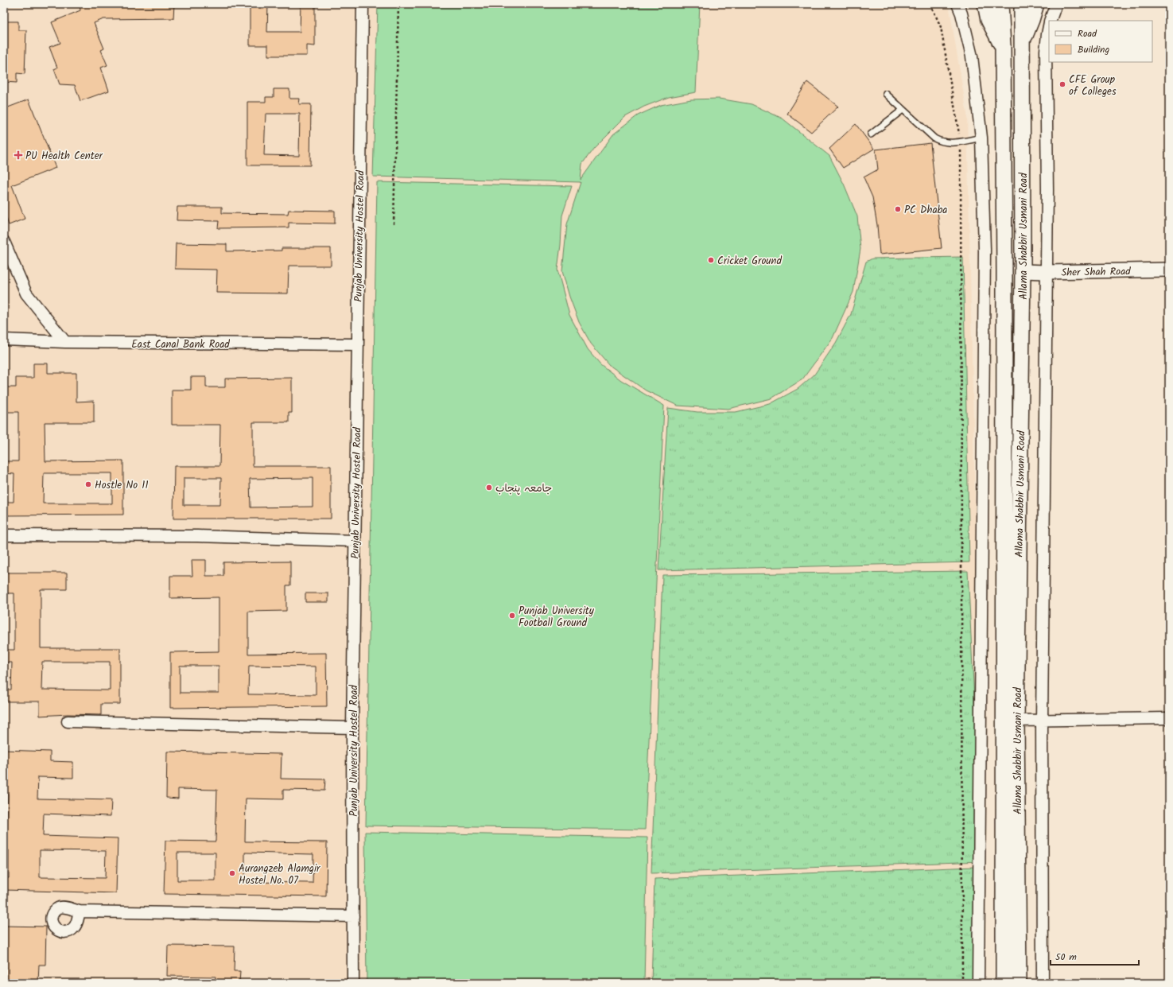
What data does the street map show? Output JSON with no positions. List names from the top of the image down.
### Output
{
  "streets": {
    "main road": ["Allama Shabbir Usmani Road"],
    "street": ["Punjab University Hostel Road", "Sher Shah Road", "East Canal Bank Road"]
  },
  "crossings": [
    ["Punjab University Hostel Road", "East Canal Bank Road"],
    ["Allama Shabbir Usmani Road", "Sher Shah Road"]
  ],
  "places": {
    "other": [
      "CFE Group of Colleges",
      "PC Dhaba",
      "Cricket Ground",
      "Hostle No 11",
      "جامعہ پنجاب",
      "Punjab University Football Ground",
      "Aurangzeb Alamgir Hostel No. 07"
    ],
    "health": ["PU Health Center"]
  },
  "legend": ["Road", "Building"],
  "scale_bar": "50 m"
}
